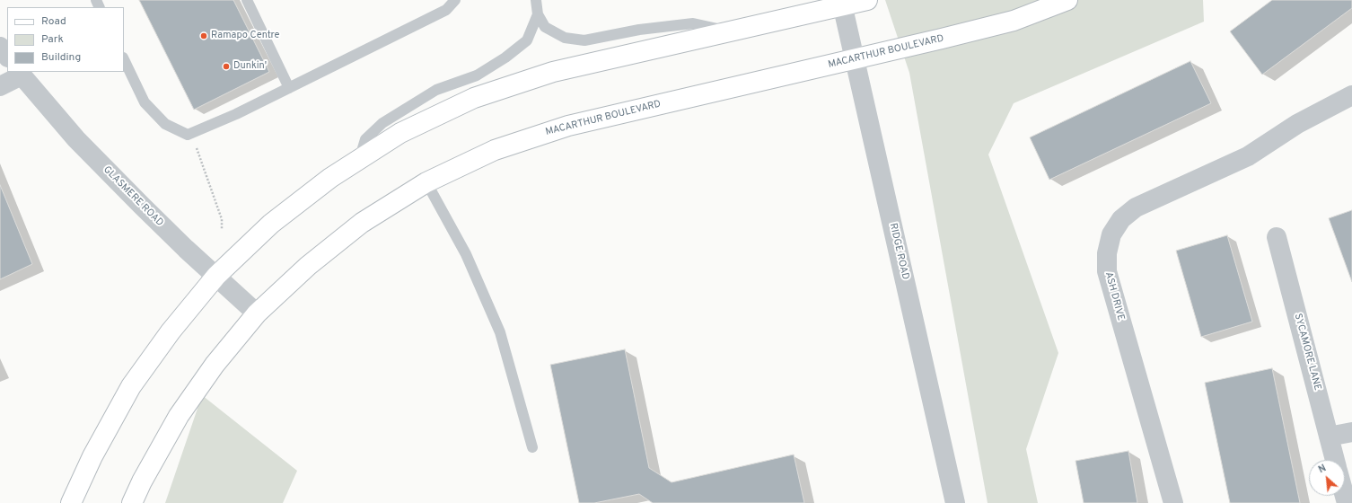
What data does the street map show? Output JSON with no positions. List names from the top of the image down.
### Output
{
  "streets": {
    "main road": ["MACARTHUR BOULEVARD"],
    "street": [
      "GLASMERE ROAD",
      "RIDGE ROAD",
      "ASH DRIVE",
      "SYCAMORE LANE"
    ]
  },
  "crossings": [
    ["MACARTHUR BOULEVARD", "GLASMERE ROAD"],
    ["MACARTHUR BOULEVARD", "RIDGE ROAD"]
  ],
  "places": ["Ramapo Centre", "Dunkin'"],
  "legend": ["Road", "Park", "Building"],
  "north": "top left"
}
